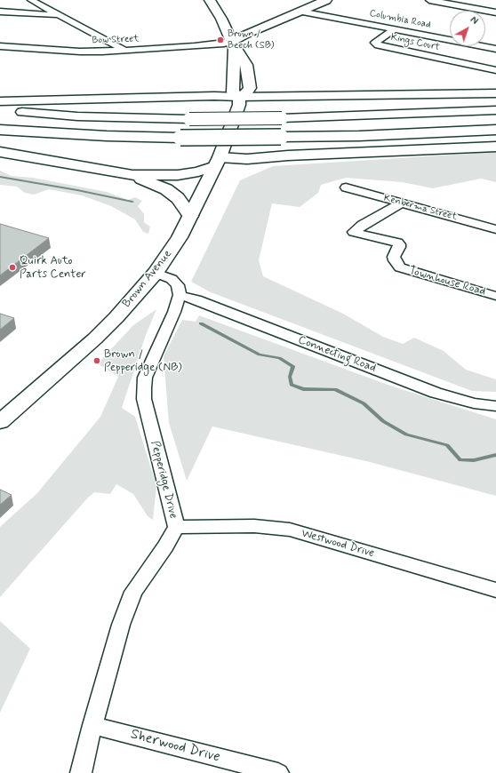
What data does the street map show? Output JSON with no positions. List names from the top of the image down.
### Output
{
  "streets": {
    "main road": ["Brown Avenue"],
    "street": [
      "Columbia Road",
      "Bow Street",
      "Kings Court",
      "Kenberma Street",
      "Townhouse Road",
      "Connecting Road",
      "Pepperidge Drive",
      "Westwood Drive",
      "Sherwood Drive"
    ]
  },
  "crossings": [
    ["Columbia Road", "Kings Court"],
    ["Kenberma Street", "Townhouse Road"],
    ["Connecting Road", "Pepperidge Drive"],
    ["Pepperidge Drive", "Westwood Drive"],
    ["Pepperidge Drive", "Sherwood Drive"]
  ],
  "places": ["Brown / Beech (SB)", "Quirk Auto Parts Center", "Brown / Pepperidge (NB)"],
  "north": "top right"
}
